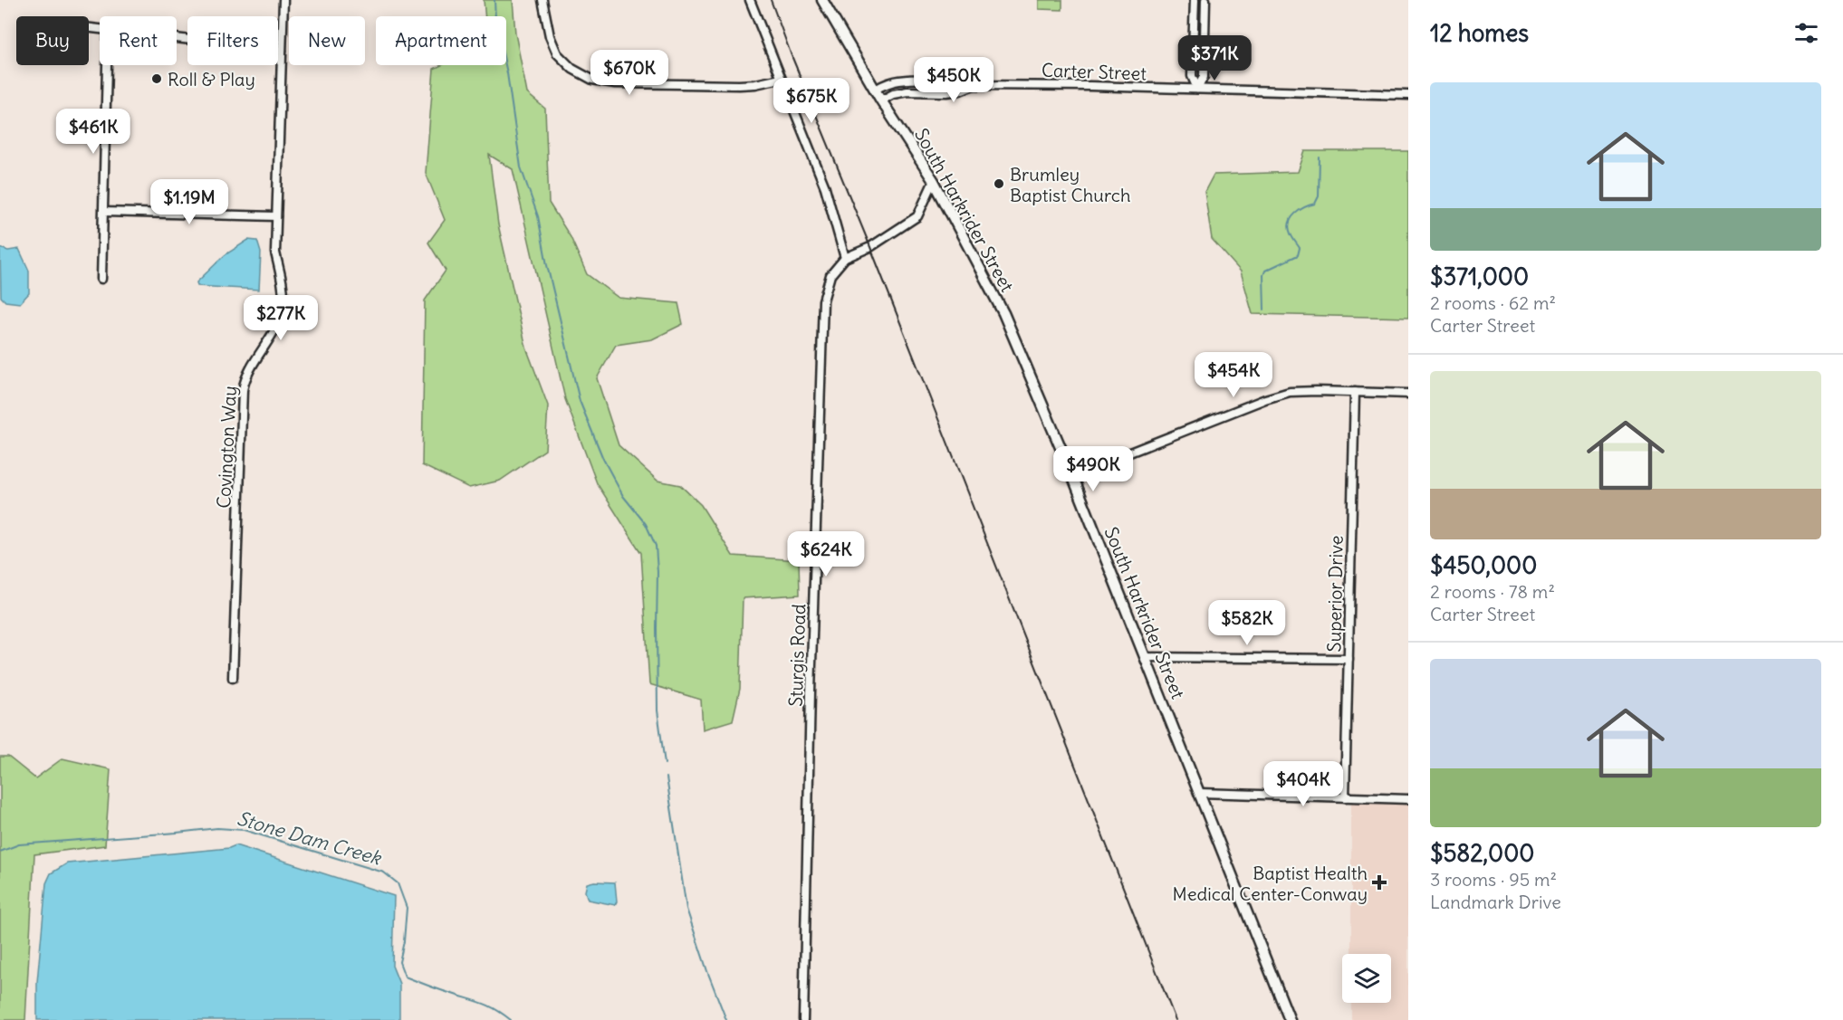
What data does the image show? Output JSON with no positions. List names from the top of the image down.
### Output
{
  "streets": {
    "main road": ["South Harkrider Street"],
    "street": [
      "Carter Street",
      "Covington Way",
      "Superior Drive",
      "Sturgis Road"
    ]
  },
  "crossings": [
    ["Carter Street", "South Harkrider Street"]
  ],
  "water": ["Stone Dam Creek"],
  "places": {
    "other": ["Roll & Play", "Brumley Baptist Church"],
    "health": ["Baptist Health Medical Center-Conway"]
  },
  "page": {
    "heading": "12 homes",
    "chip": [
      "Buy",
      "Rent",
      "Filters",
      "New",
      "Apartment"
    ],
    "price": [
      "$371K",
      "$670K",
      "$450K",
      "$675K",
      "$461K",
      "$1.19M",
      "$277K",
      "$454K",
      "$490K",
      "$624K",
      "$582K",
      "$404K"
    ],
    "list": [
      {
        "name": "$371,000",
        "note": "2 rooms · 62 m² · Carter Street"
      },
      {
        "name": "$450,000",
        "note": "2 rooms · 78 m² · Carter Street"
      },
      {
        "name": "$582,000",
        "note": "3 rooms · 95 m² · Landmark Drive"
      }
    ]
  }
}
